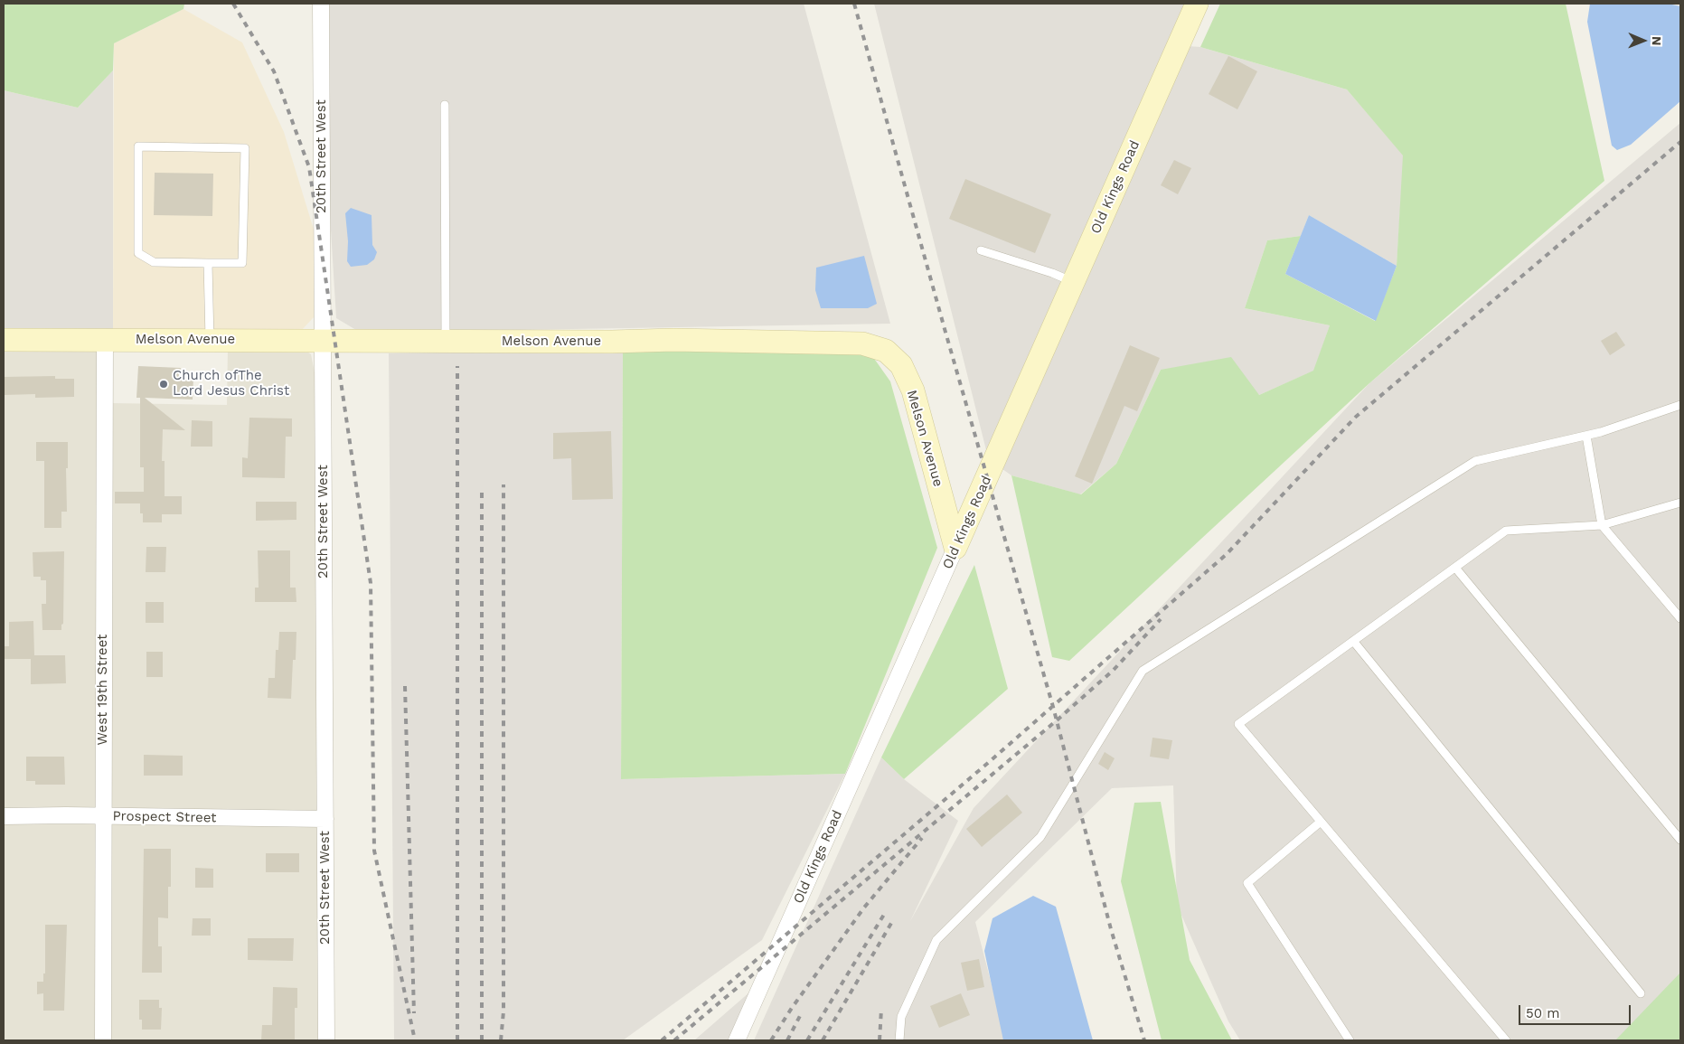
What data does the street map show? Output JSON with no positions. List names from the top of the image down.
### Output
{
  "streets": {
    "street": [
      "20th Street West",
      "Old Kings Road",
      "Melson Avenue",
      "West 19th Street",
      "Prospect Street"
    ]
  },
  "crossings": [
    ["20th Street West", "Melson Avenue"],
    ["20th Street West", "Prospect Street"],
    ["Old Kings Road", "Melson Avenue"],
    ["Melson Avenue", "West 19th Street"],
    ["West 19th Street", "Prospect Street"]
  ],
  "places": ["Church ofThe Lord Jesus Christ"],
  "scale_bar": "50 m",
  "north": "right"
}
